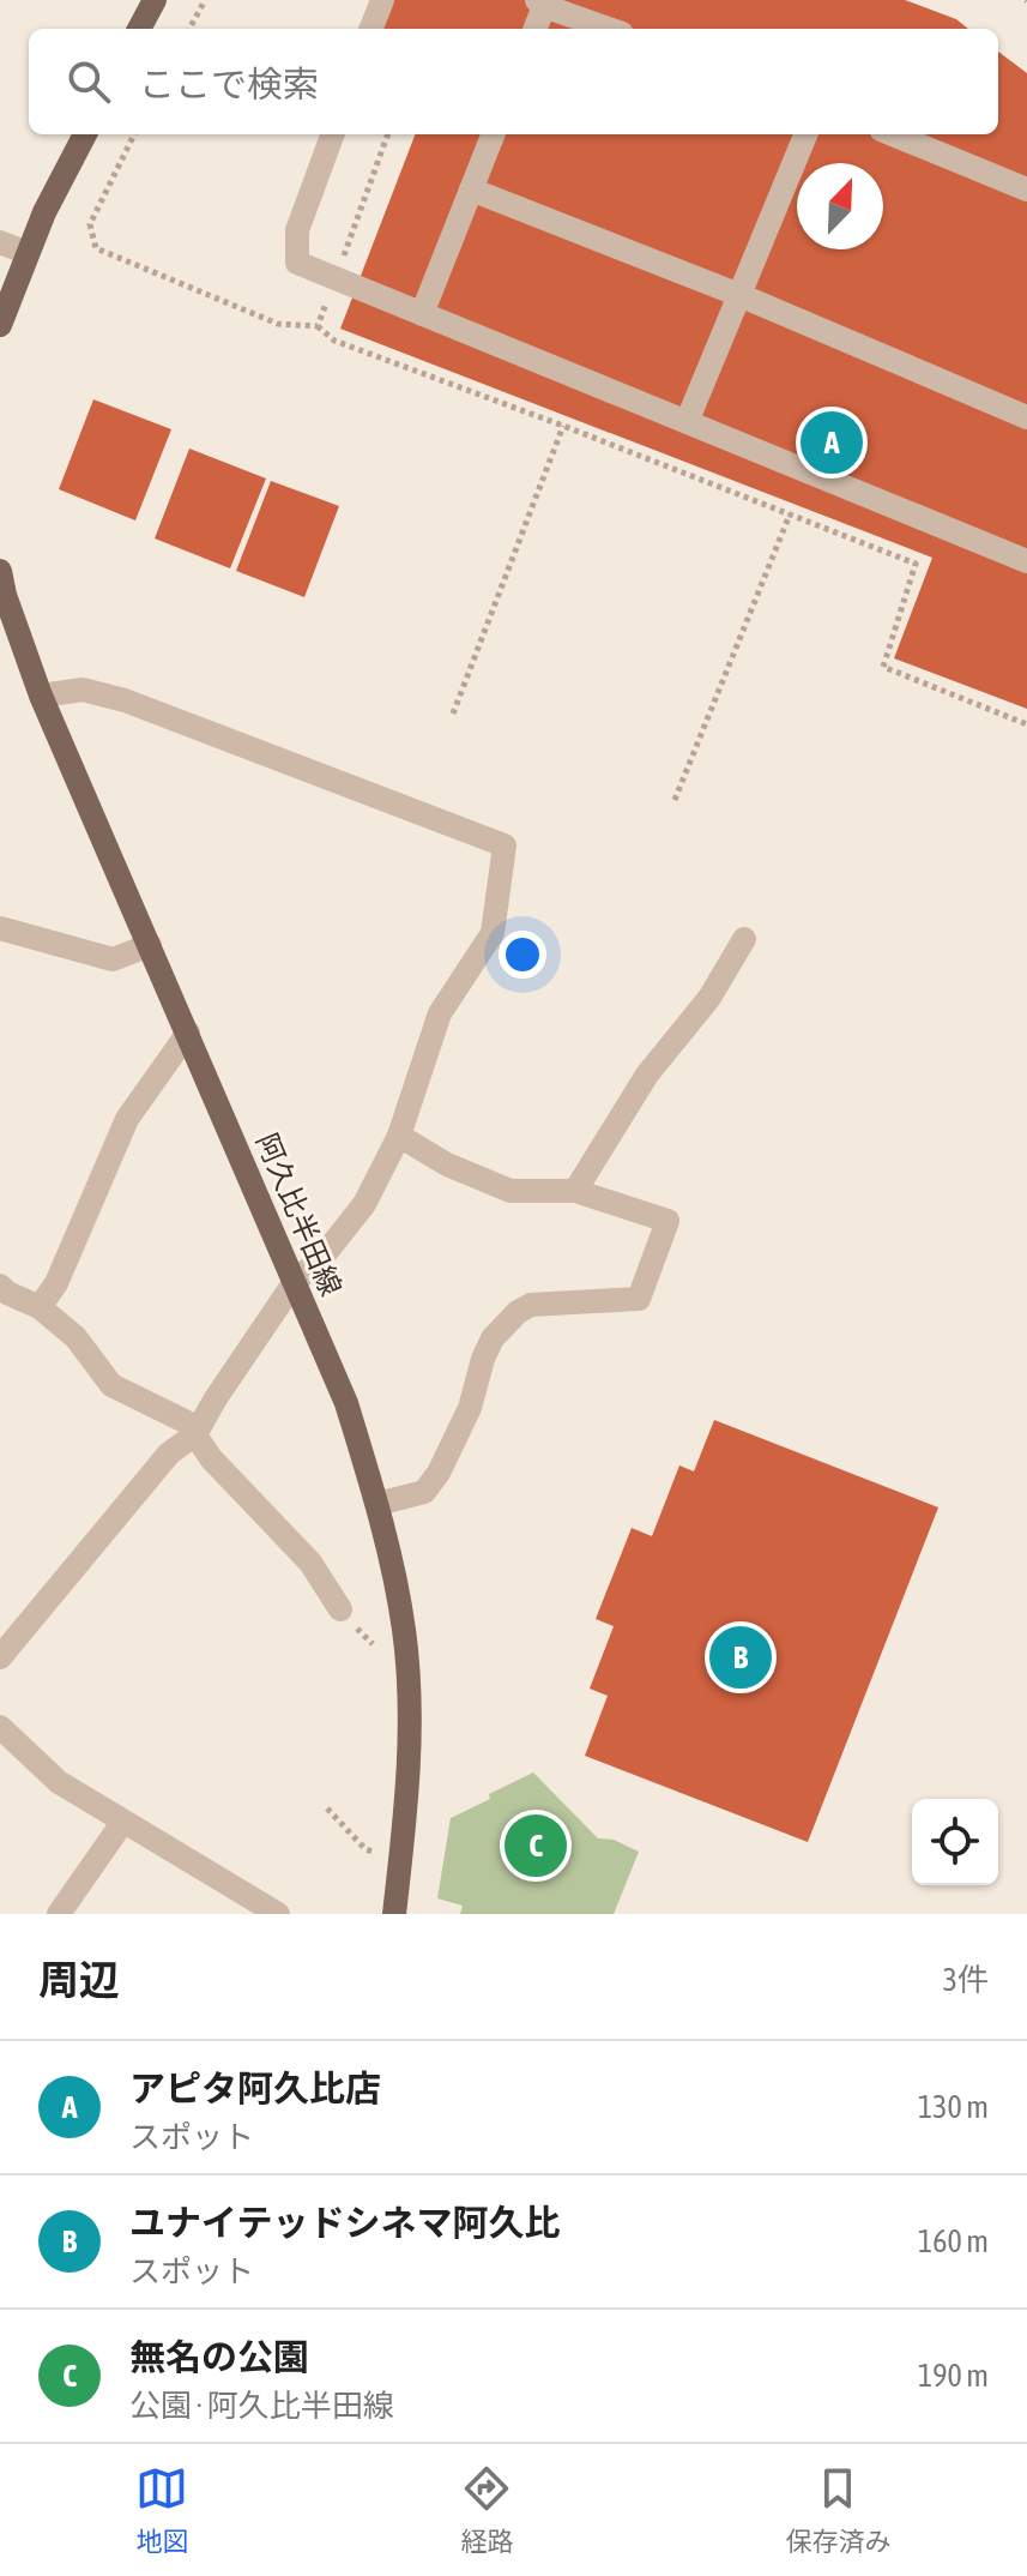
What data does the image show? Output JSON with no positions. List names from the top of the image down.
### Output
{
  "streets": {
    "main road": ["阿久比半田線"]
  },
  "north": "top right",
  "page": {
    "search": "ここで検索",
    "pins": ["A", "B", "C"],
    "heading": ["周辺", "3件"],
    "list": [
      {
        "mark": "A",
        "name": "アピタ阿久比店",
        "note": "スポット",
        "value": "130 m"
      },
      {
        "mark": "B",
        "name": "ユナイテッドシネマ阿久比",
        "note": "スポット",
        "value": "160 m"
      },
      {
        "mark": "C",
        "name": "無名の公園",
        "note": "公園 · 阿久比半田線",
        "value": "190 m"
      }
    ],
    "nav": ["地図", "経路", "保存済み"]
  }
}
